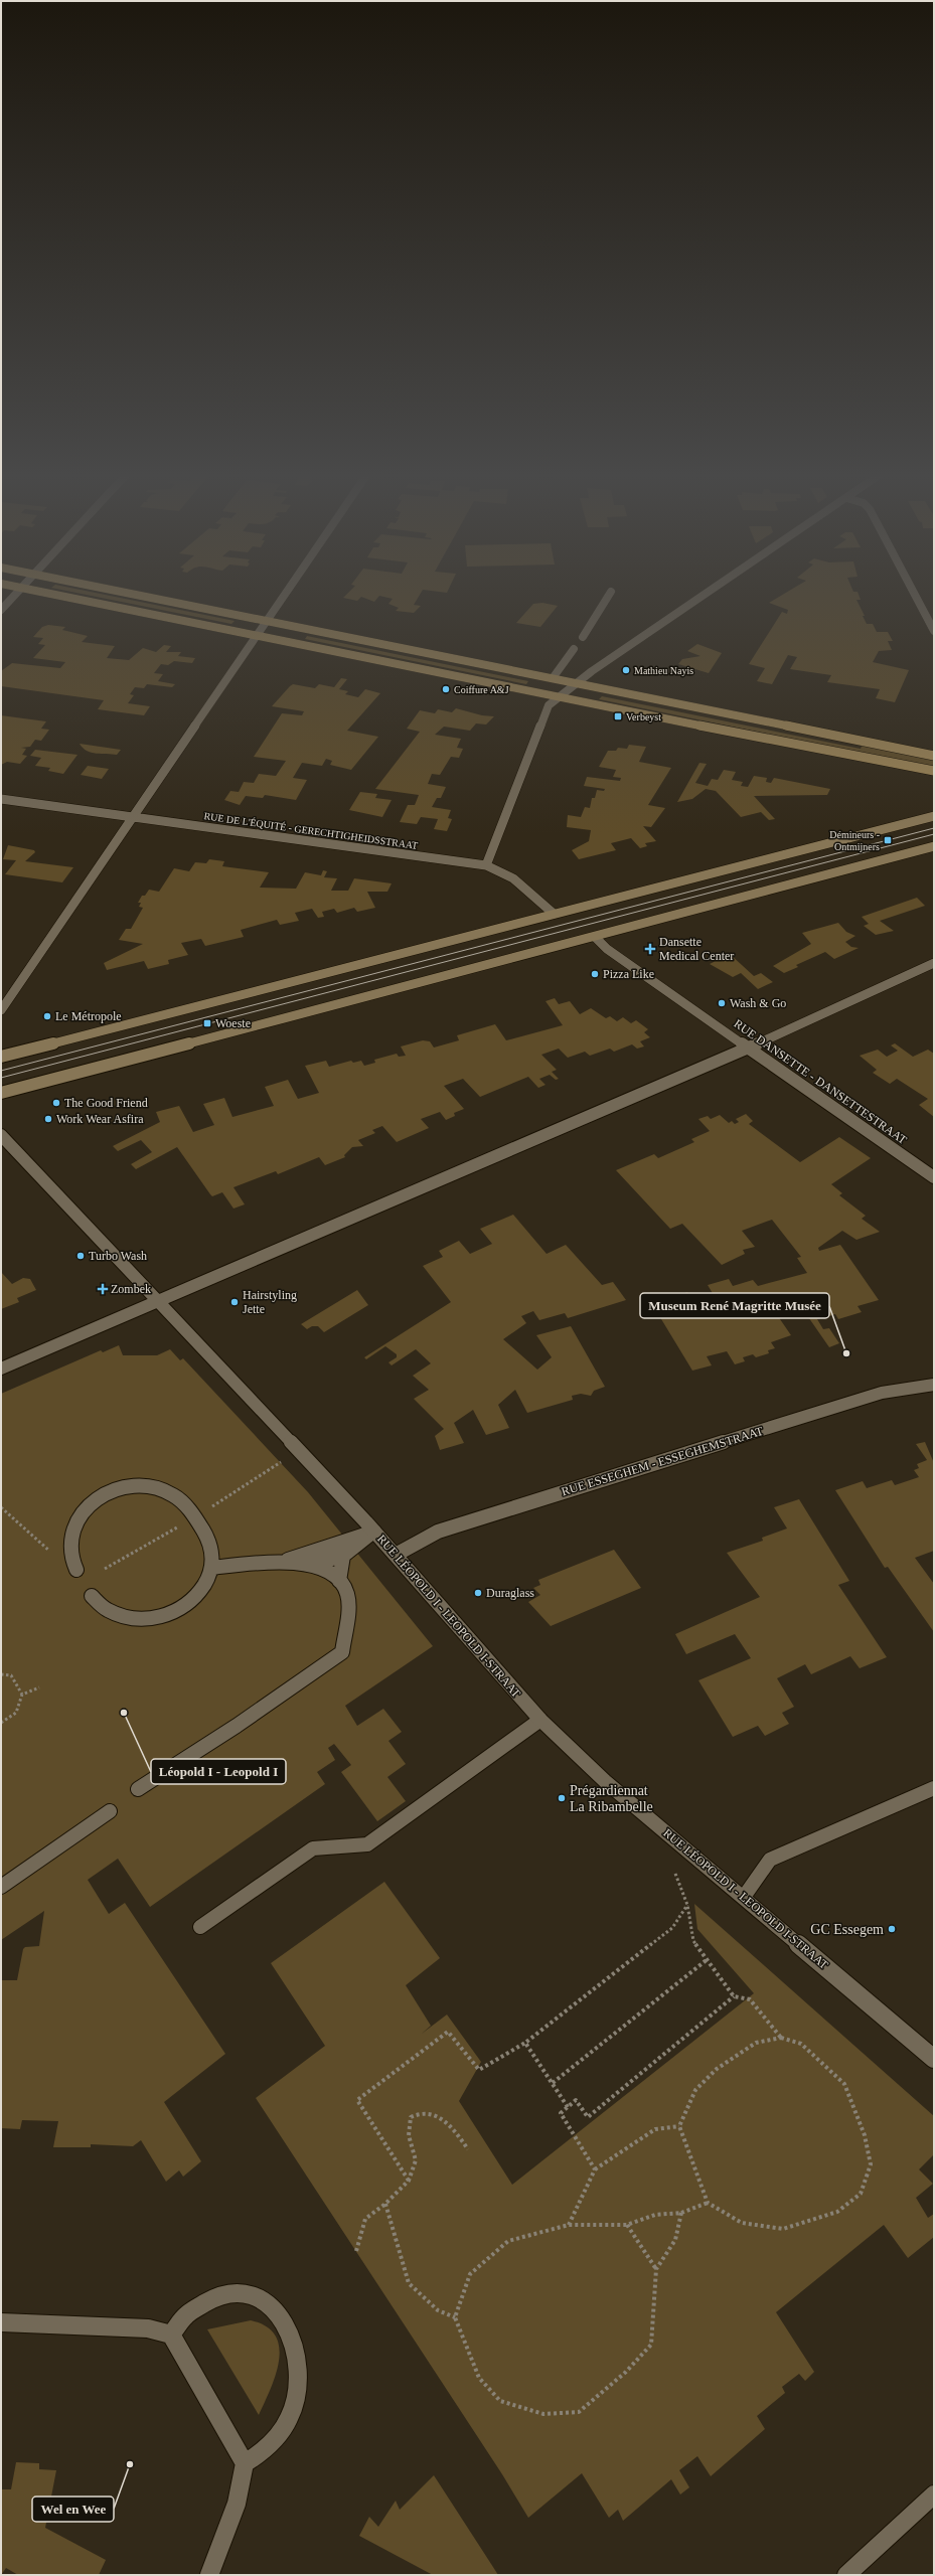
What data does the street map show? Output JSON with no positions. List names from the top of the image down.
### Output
{
  "streets": {
    "street": [
      "RUE DE L'ÉQUITÉ - GERECHTIGHEIDSSTRAAT",
      "RUE DANSETTE - DANSETTESTRAAT",
      "RUE ESSEGHEM - ESSEGHEMSTRAAT",
      "RUE LÉOPOLD I - LEOPOLD I-STRAAT"
    ]
  },
  "crossings": [
    ["RUE ESSEGHEM - ESSEGHEMSTRAAT", "RUE LÉOPOLD I - LEOPOLD I-STRAAT"]
  ],
  "places": {
    "other": [
      "Mathieu Nayis",
      "Coiffure A&J",
      "Pizza Like",
      "Wash & Go",
      "Le Métropole",
      "The Good Friend",
      "Work Wear Asfira",
      "Turbo Wash",
      "Hairstyling Jette",
      "Museum René Magritte Musée",
      "Duraglass",
      "Léopold I - Leopold I",
      "Prégardiennat La Ribambelle",
      "GC Essegem",
      "Wel en Wee"
    ],
    "transit": ["Verbeyst", "Démineurs - Ontmijners", "Woeste"],
    "health": ["Dansette Medical Center", "Zombek"]
  }
}
